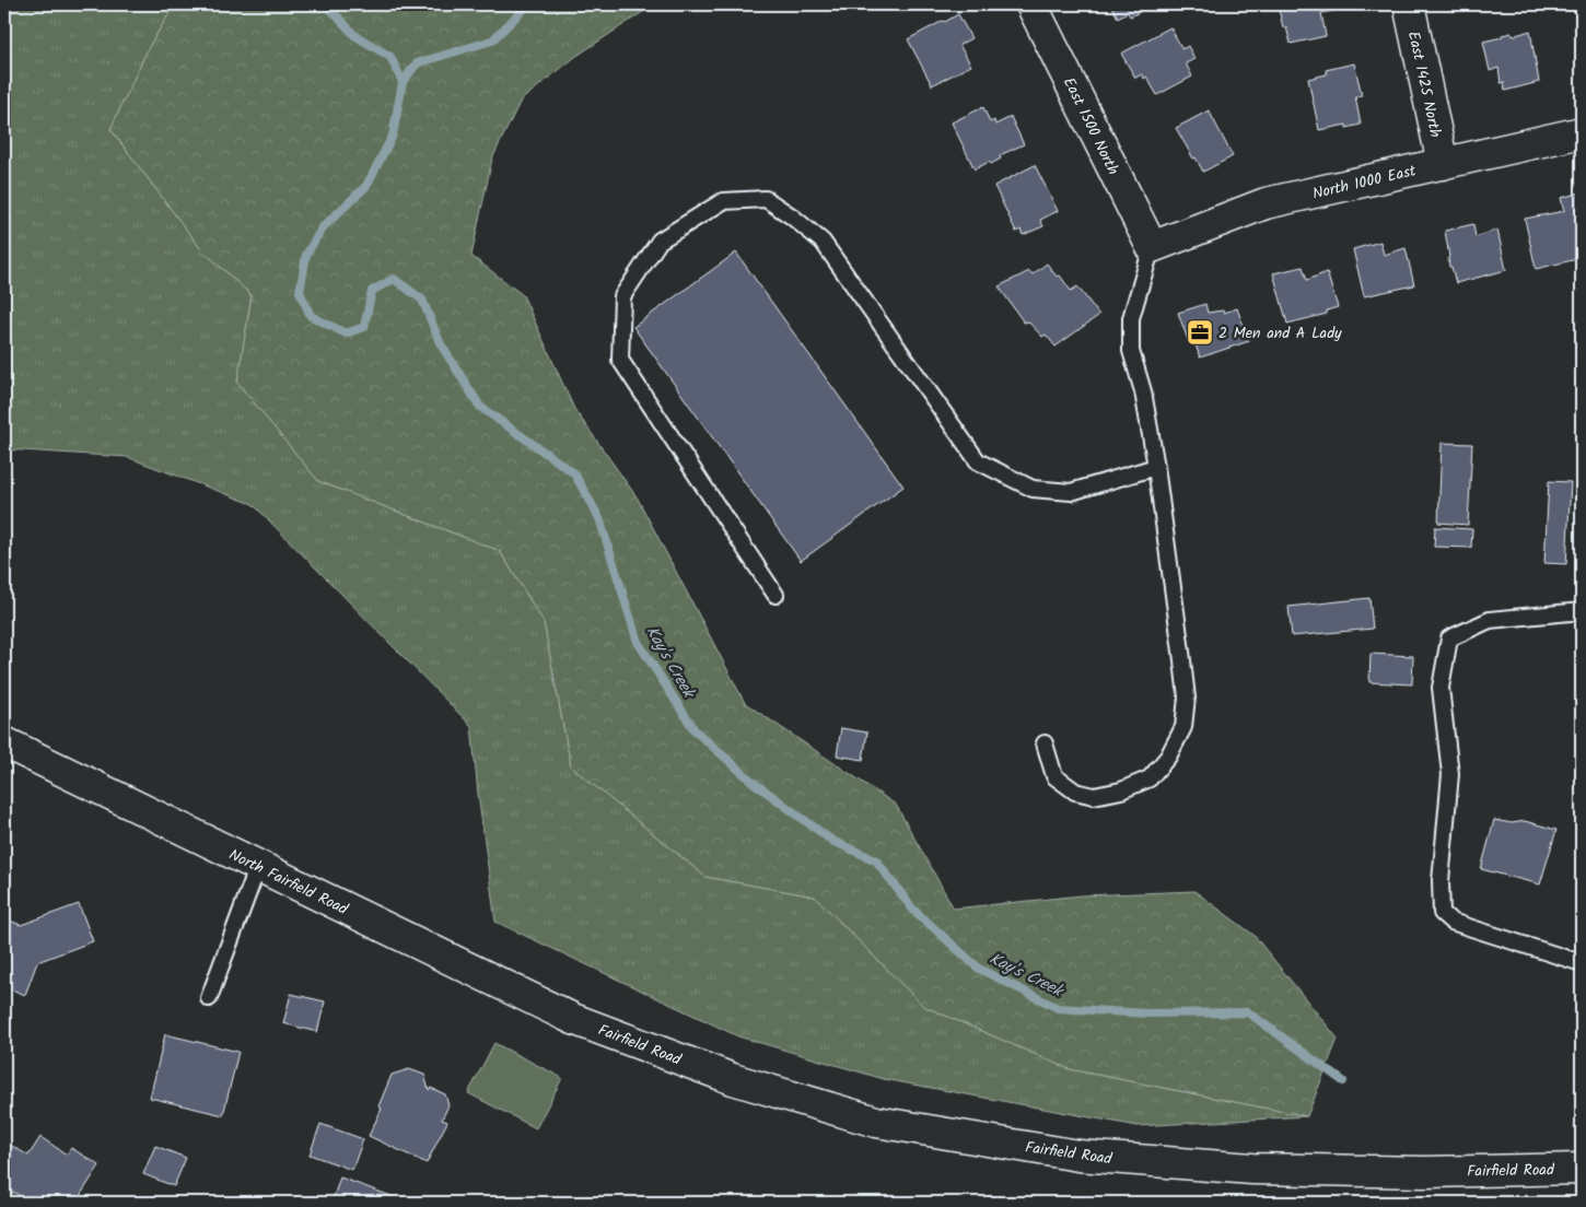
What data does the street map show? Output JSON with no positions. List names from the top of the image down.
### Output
{
  "streets": {
    "main road": [
      "East 1425 North",
      "East 1500 North",
      "North 1000 East",
      "North Fairfield Road",
      "Fairfield Road"
    ]
  },
  "crossings": [
    ["East 1425 North", "North 1000 East"],
    ["East 1500 North", "North 1000 East"],
    ["North Fairfield Road", "Fairfield Road"]
  ],
  "water": ["Kay's Creek"],
  "places": {
    "office": ["2 Men and A Lady"]
  }
}
